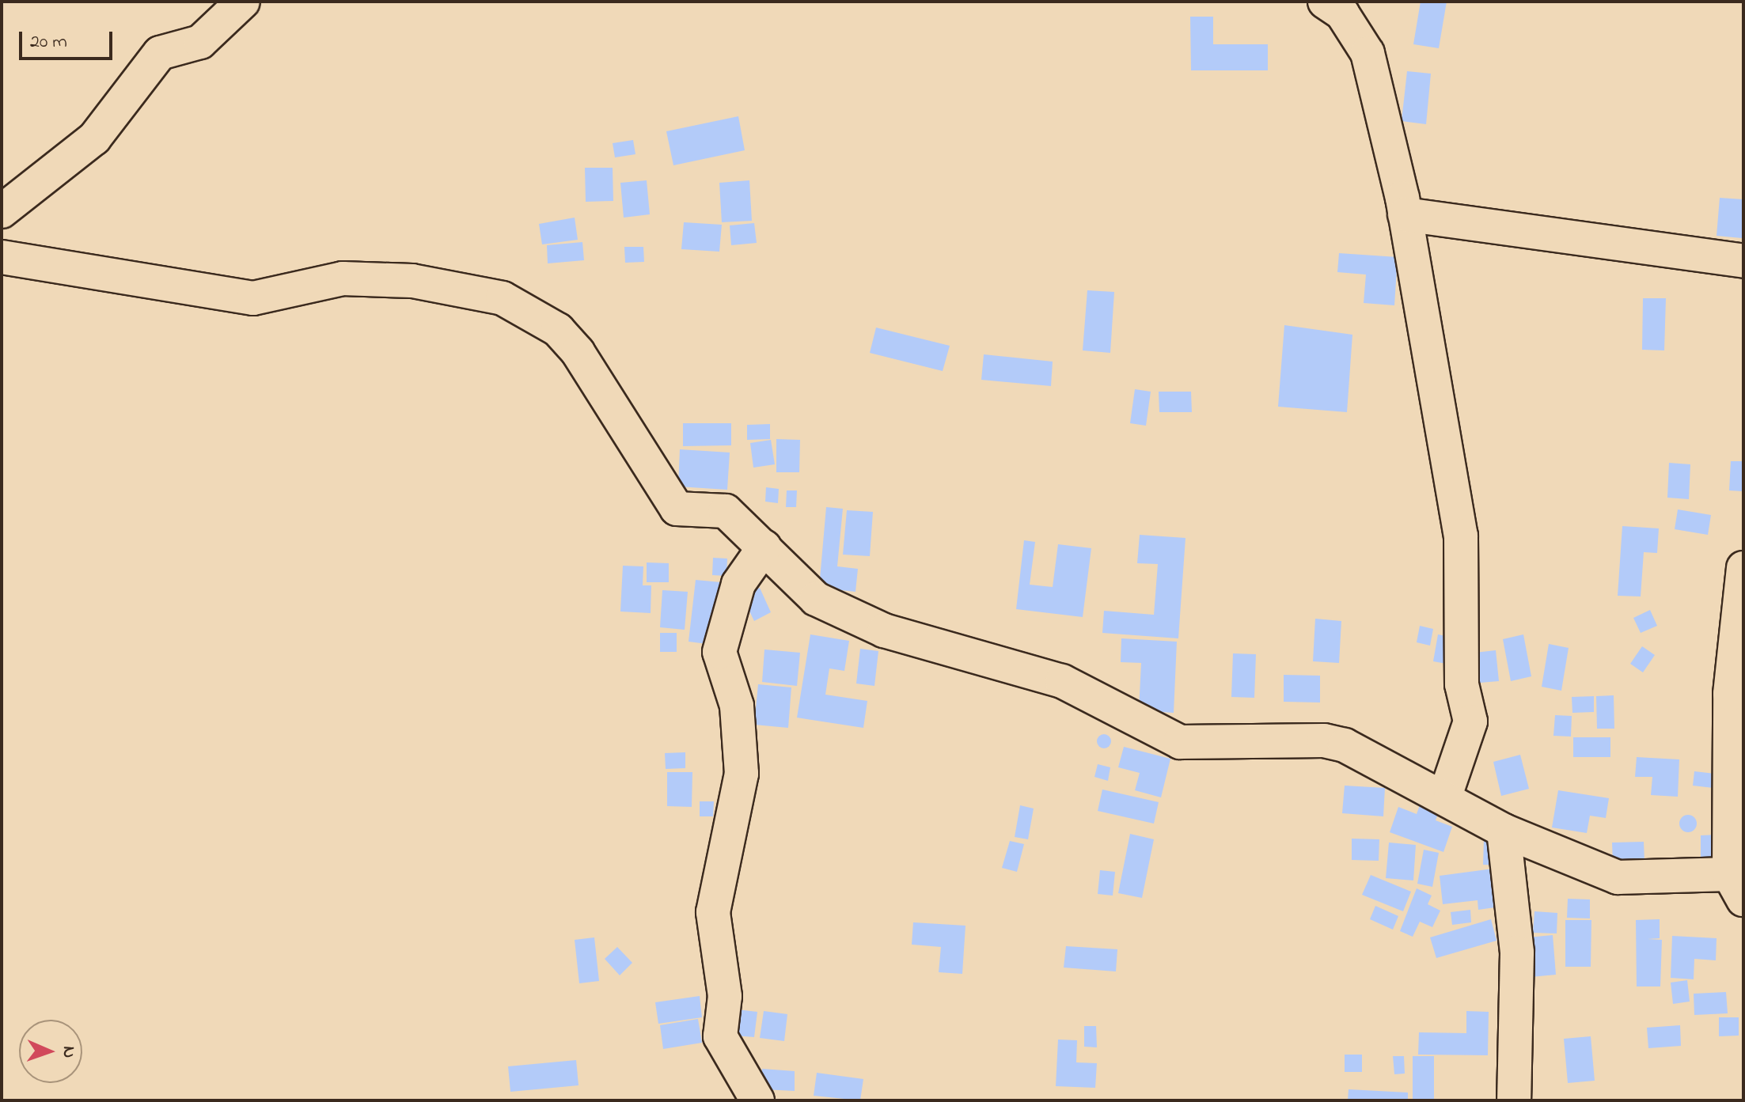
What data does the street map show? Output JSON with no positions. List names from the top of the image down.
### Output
{
  "scale_bar": "20 m",
  "north": "right"
}
